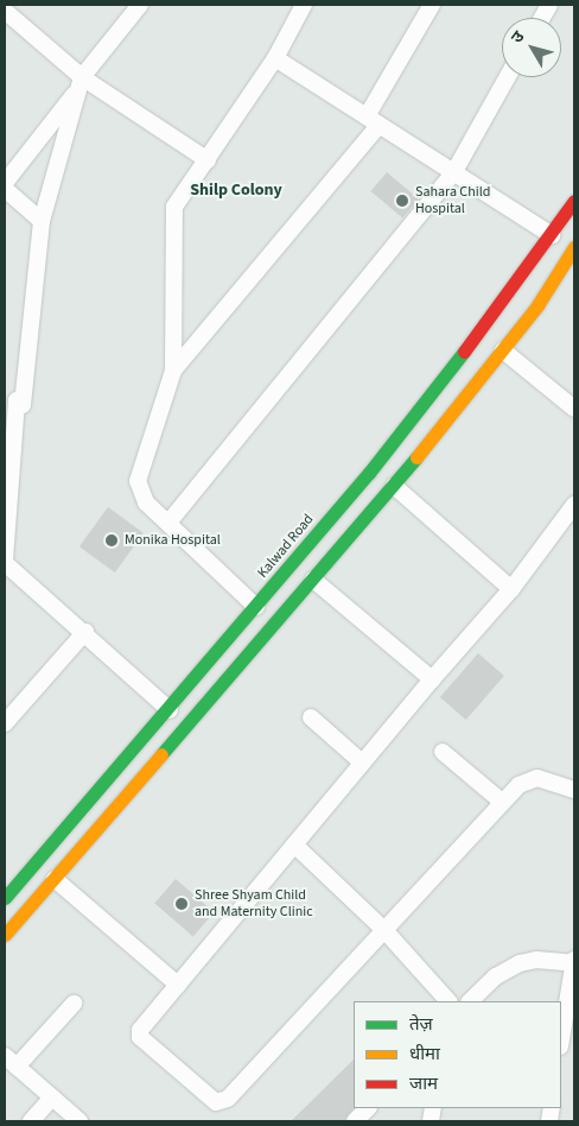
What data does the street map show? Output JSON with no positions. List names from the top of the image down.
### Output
{
  "streets": {
    "main road": ["Kalwad Road"]
  },
  "districts": ["Shilp Colony"],
  "places": ["Sahara Child Hospital", "Monika Hospital", "Shree Shyam Child and Maternity Clinic"],
  "legend": ["तेज़", "धीमा", "जाम"],
  "north": "top left"
}
